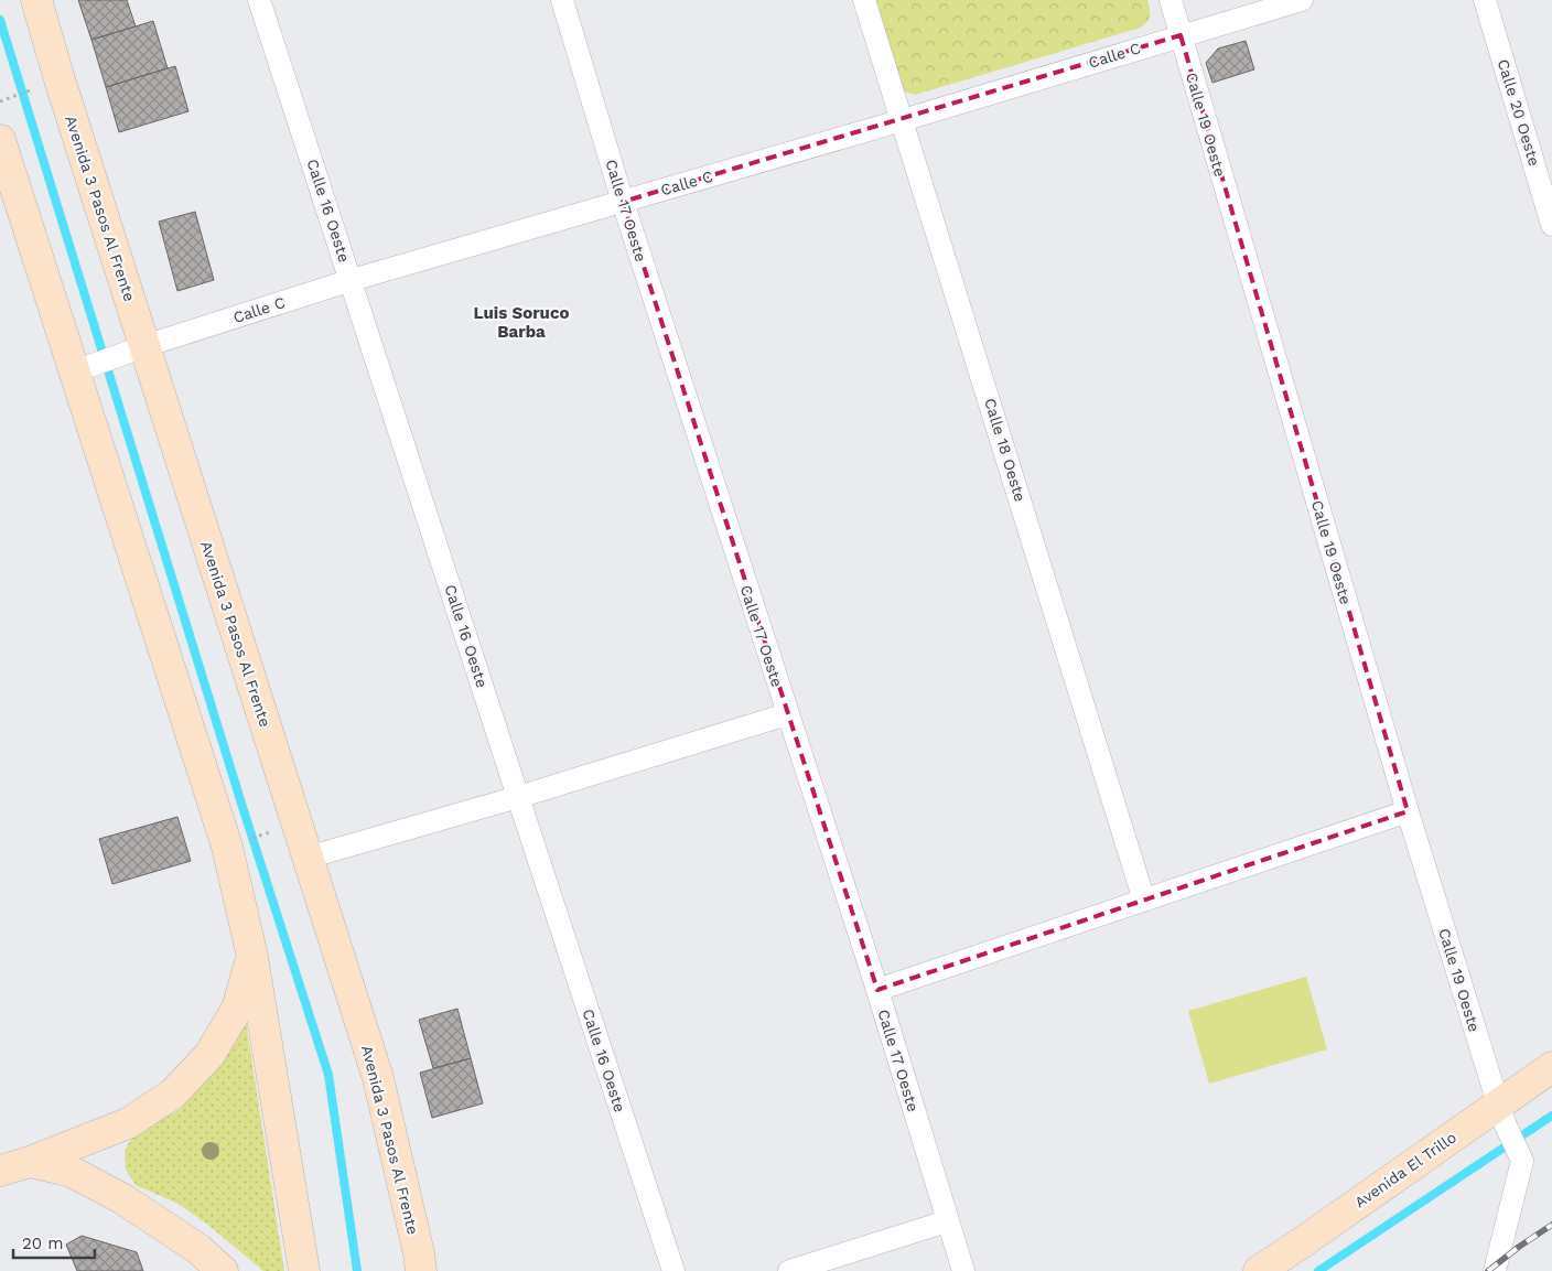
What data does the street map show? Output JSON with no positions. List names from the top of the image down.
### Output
{
  "streets": {
    "main road": ["Avenida 3 Pasos Al Frente", "Avenida El Trillo"],
    "street": [
      "Calle C",
      "Calle 20 Oeste",
      "Calle 19 Oeste",
      "Calle 16 Oeste",
      "Calle 17 Oeste",
      "Calle 18 Oeste"
    ]
  },
  "crossings": [
    ["Calle C", "Calle 19 Oeste"],
    ["Calle C", "Avenida 3 Pasos Al Frente"],
    ["Calle C", "Calle 16 Oeste"],
    ["Calle C", "Calle 17 Oeste"],
    ["Calle C", "Calle 18 Oeste"],
    ["Calle 19 Oeste", "Avenida El Trillo"]
  ],
  "districts": ["Luis Soruco Barba"],
  "scale_bar": "20 m"
}
